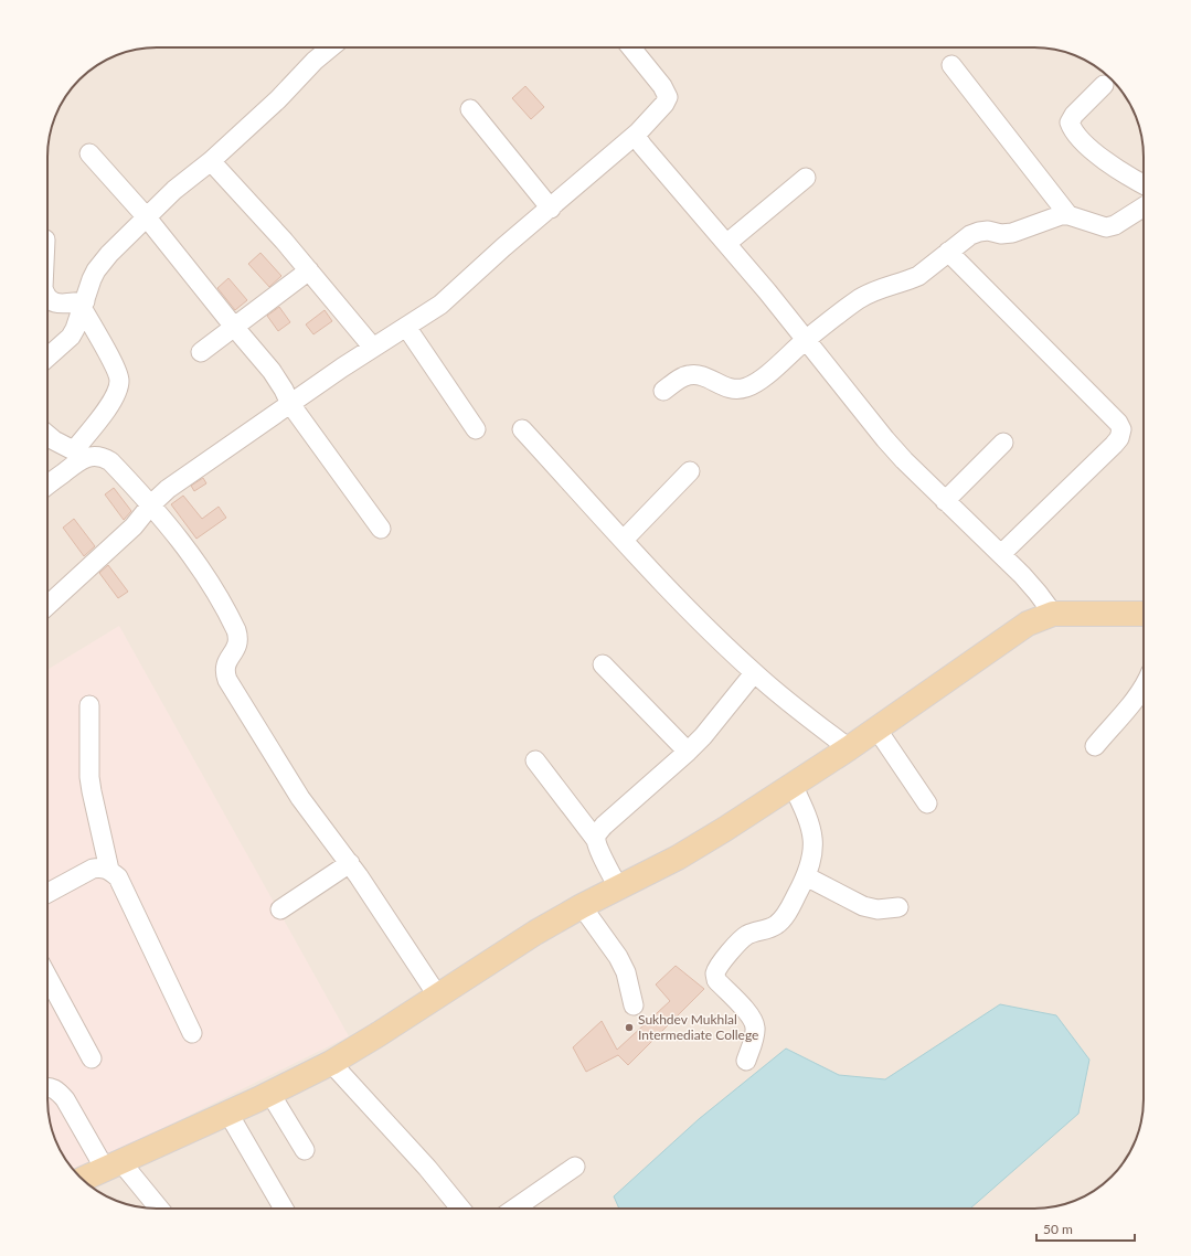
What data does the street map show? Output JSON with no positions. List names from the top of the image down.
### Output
{
  "places": ["Sukhdev Mukhlal Intermediate College"],
  "scale_bar": "50 m"
}
